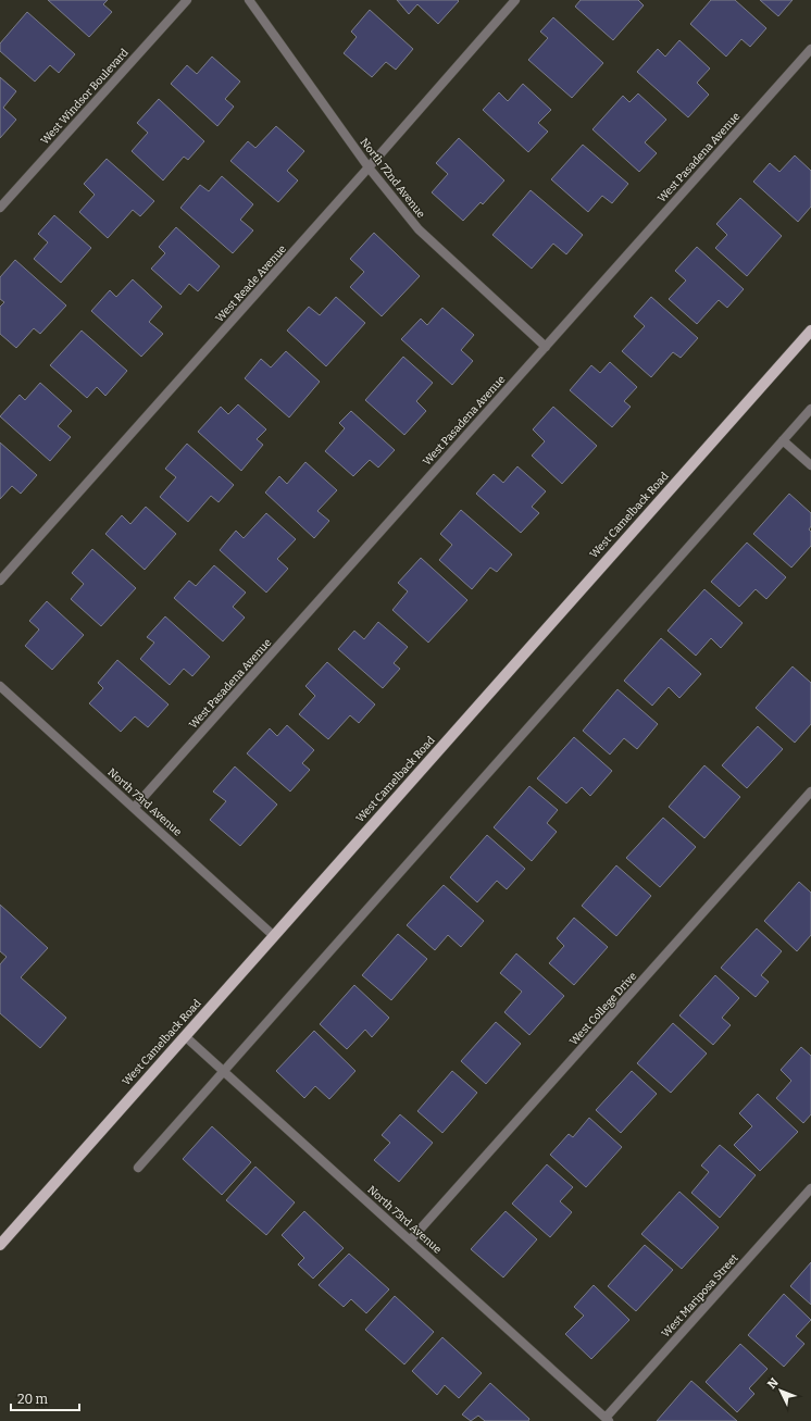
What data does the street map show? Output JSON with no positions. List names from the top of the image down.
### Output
{
  "streets": {
    "main road": ["West Camelback Road"],
    "street": [
      "West Windsor Boulevard",
      "West Pasadena Avenue",
      "North 72nd Avenue",
      "West Reade Avenue",
      "North 73rd Avenue",
      "West College Drive",
      "West Mariposa Street"
    ]
  },
  "crossings": [
    ["West Pasadena Avenue", "North 72nd Avenue"],
    ["West Pasadena Avenue", "North 73rd Avenue"],
    ["North 72nd Avenue", "West Reade Avenue"],
    ["West Camelback Road", "North 73rd Avenue"],
    ["North 73rd Avenue", "West College Drive"],
    ["North 73rd Avenue", "West Mariposa Street"]
  ],
  "scale_bar": "20 m",
  "north": "top left"
}
